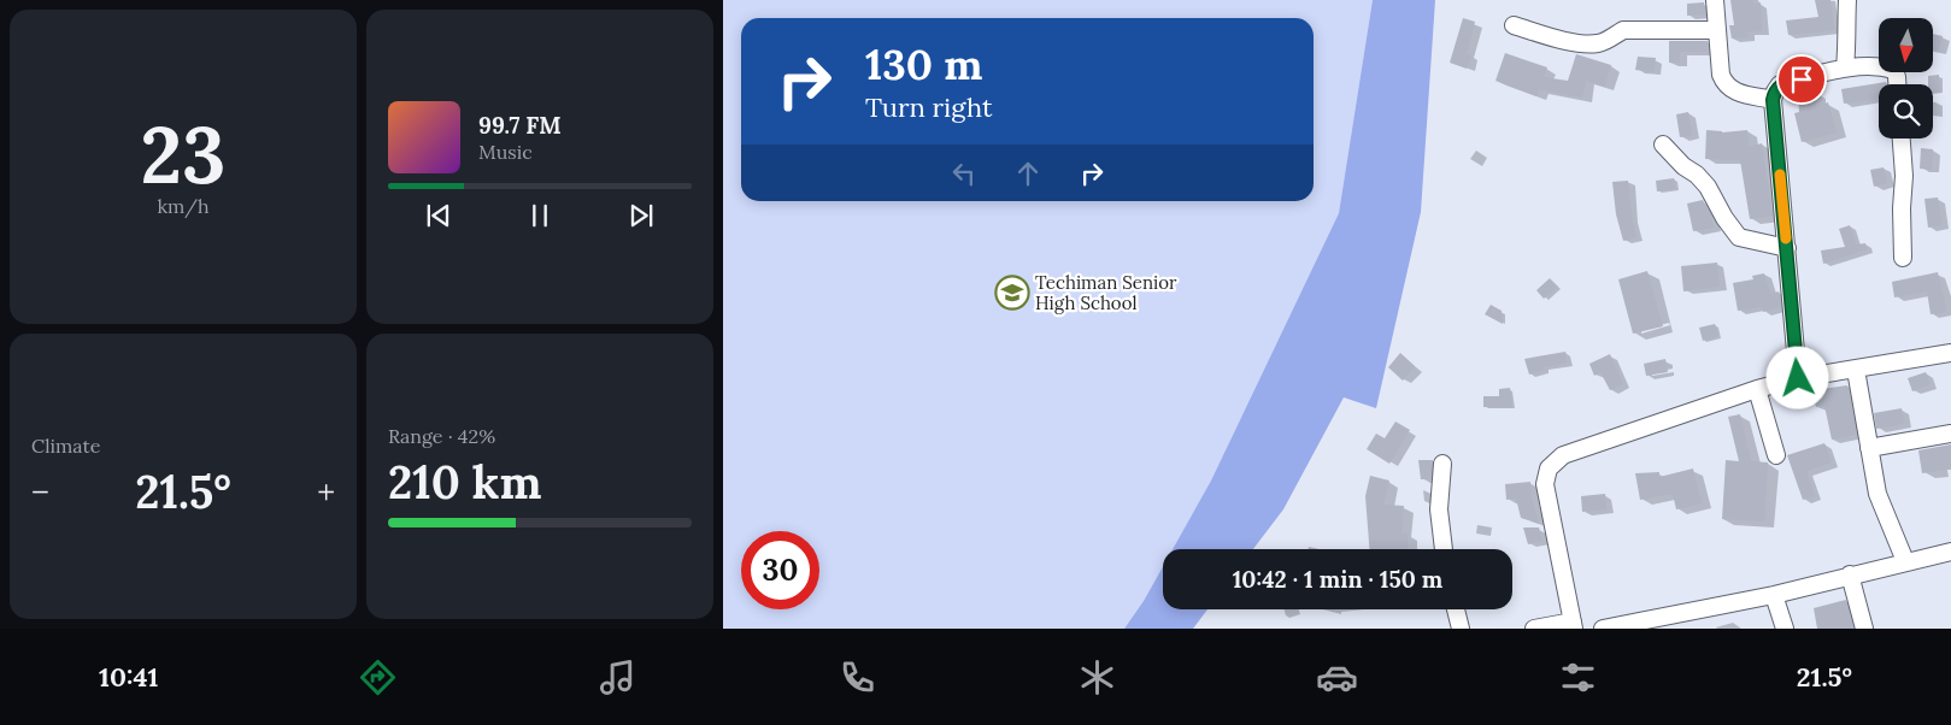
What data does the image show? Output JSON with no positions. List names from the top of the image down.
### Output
{
  "places": {
    "school or university": ["Techiman Senior High School"]
  },
  "north": "bottom",
  "page": {
    "tile": [
      ["23", "km/h"],
      "Climate",
      ["Range · 42%", "210 km"]
    ],
    "turn": ["130 m", "Turn right"],
    "song": ["99.7 FM", "Music"],
    "heat": ["−", "21.5°", "+"],
    "limit": "30",
    "trip": "10:42 · 1 min · 150 m",
    "tabs": ["10:41", "21.5°"]
  }
}
